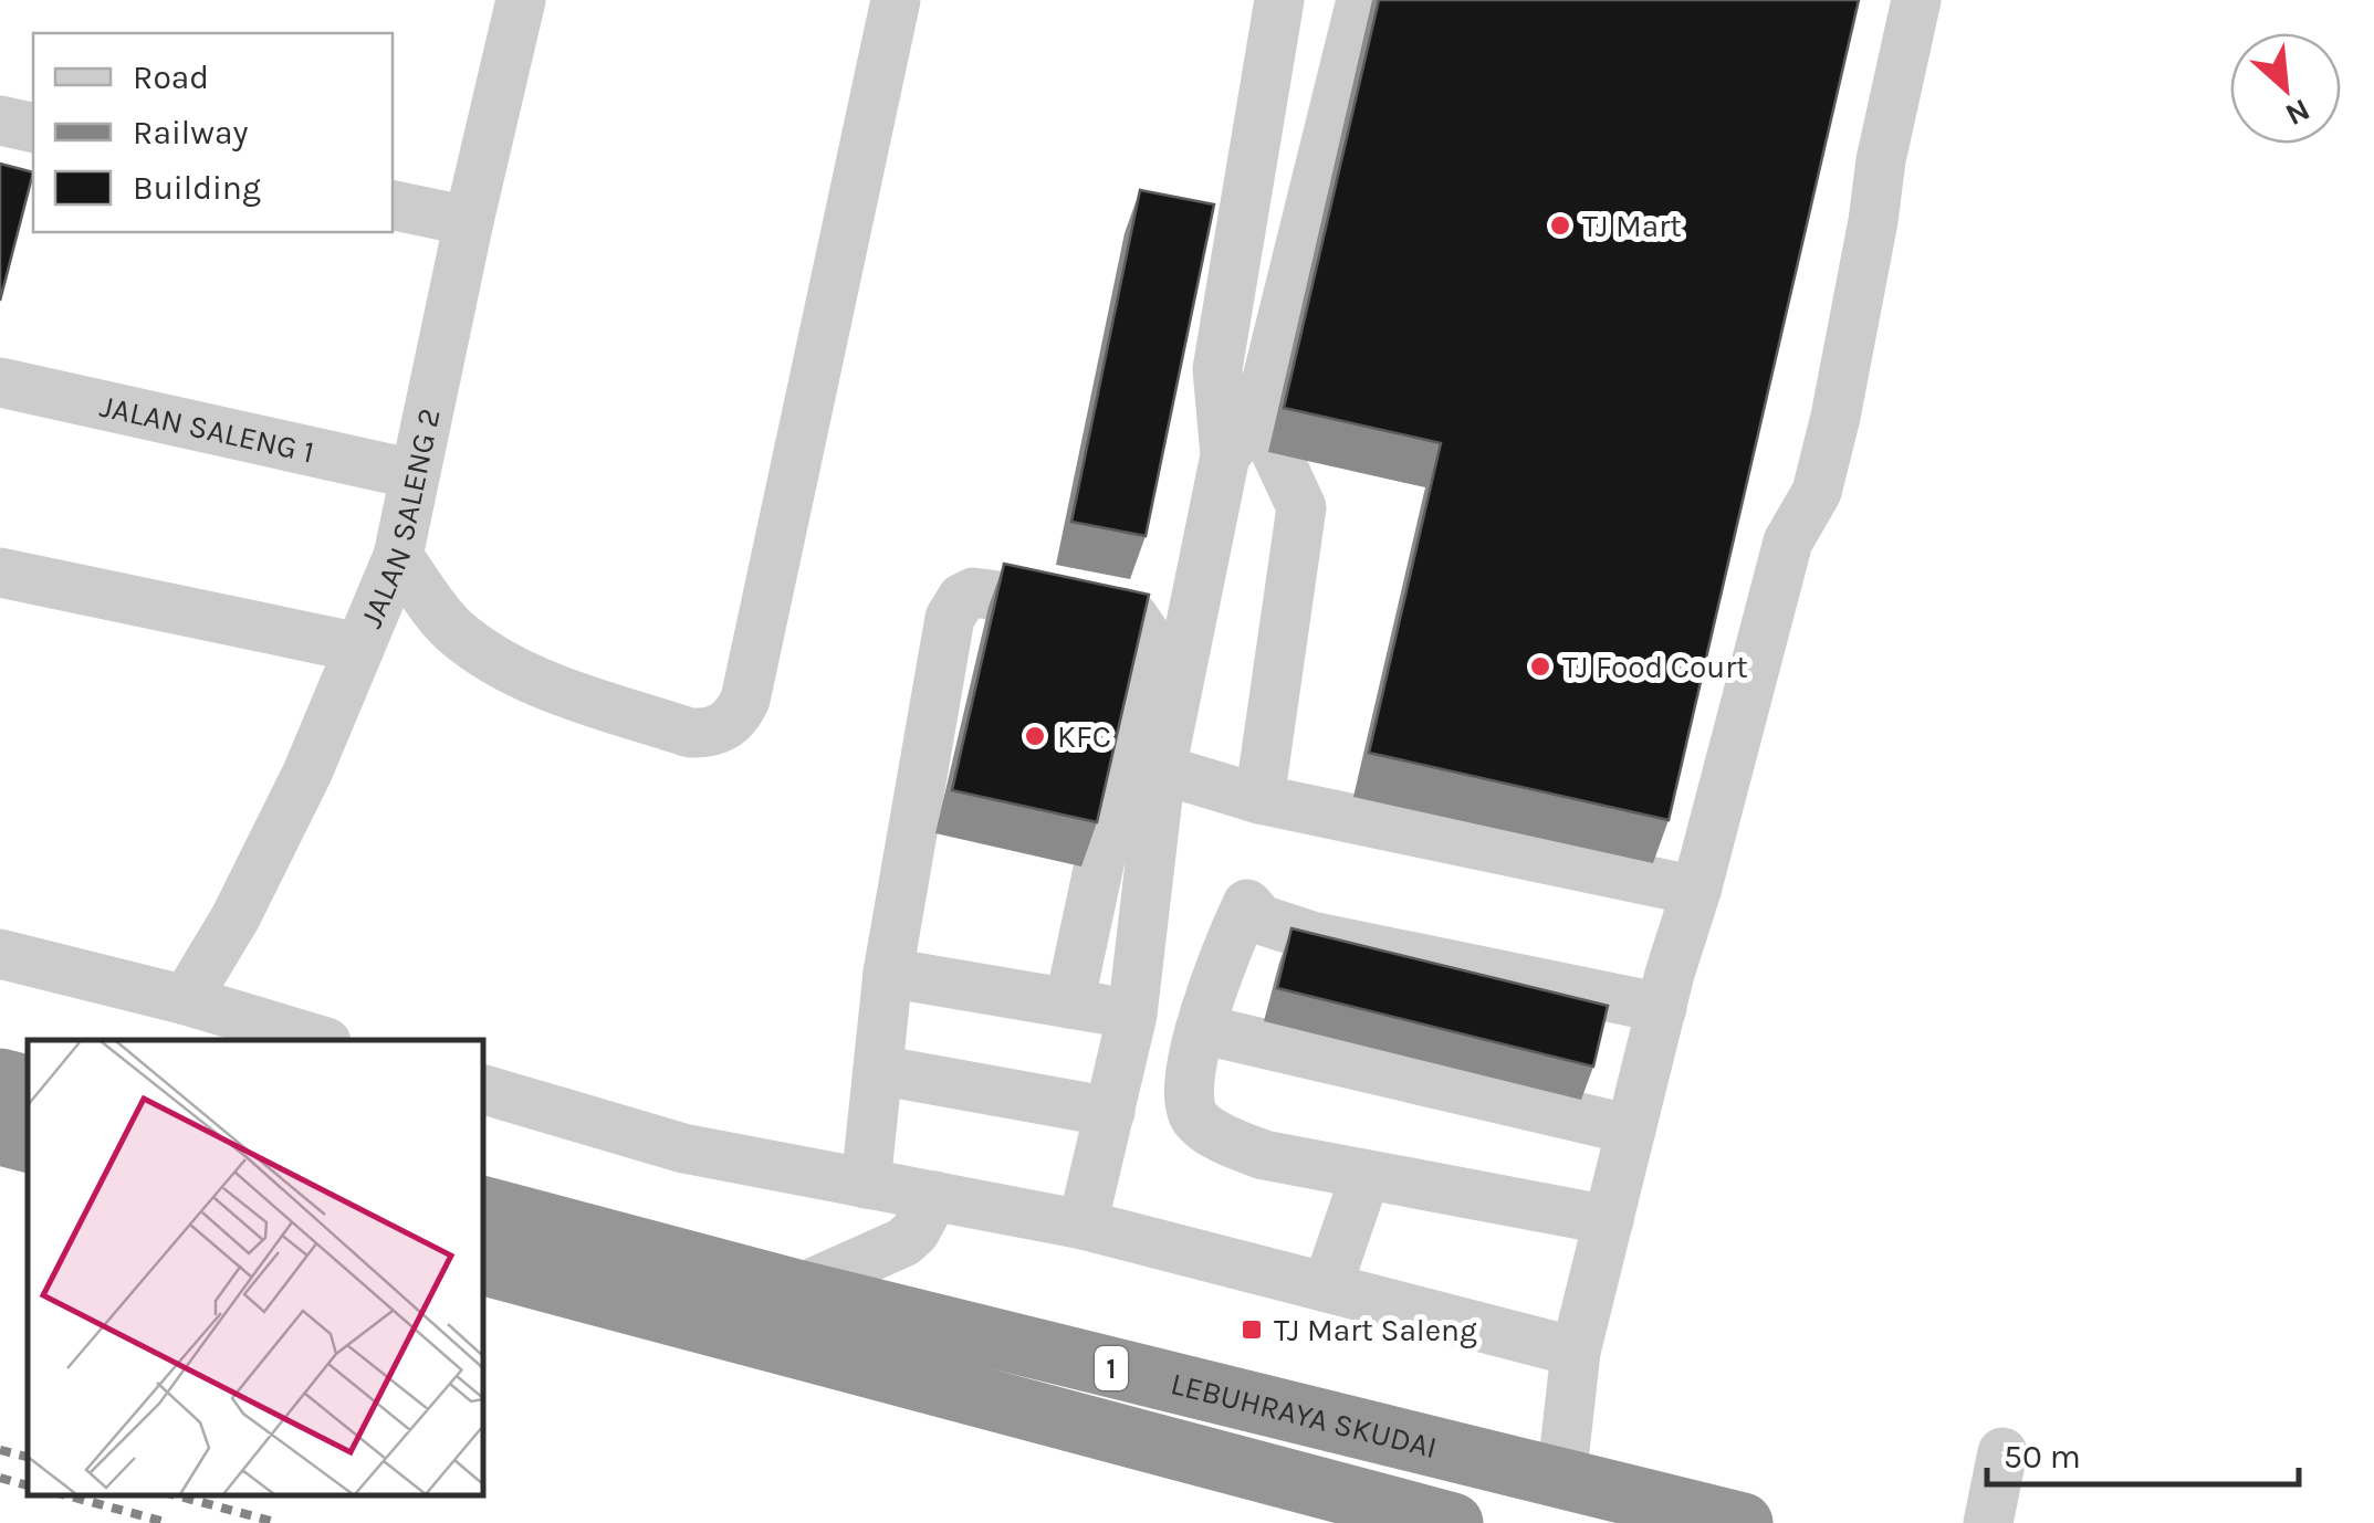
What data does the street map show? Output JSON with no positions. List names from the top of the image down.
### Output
{
  "streets": {
    "highway": ["1", "LEBUHRAYA SKUDAI"],
    "street": ["JALAN SALENG 1", "JALAN SALENG 2"]
  },
  "crossings": [
    ["JALAN SALENG 1", "JALAN SALENG 2"]
  ],
  "places": {
    "other": ["TJ Mart", "TJ Food Court", "KFC"],
    "transit": ["TJ Mart Saleng"]
  },
  "legend": ["Road", "Railway", "Building"],
  "scale_bar": "50 m",
  "north": "bottom right"
}
